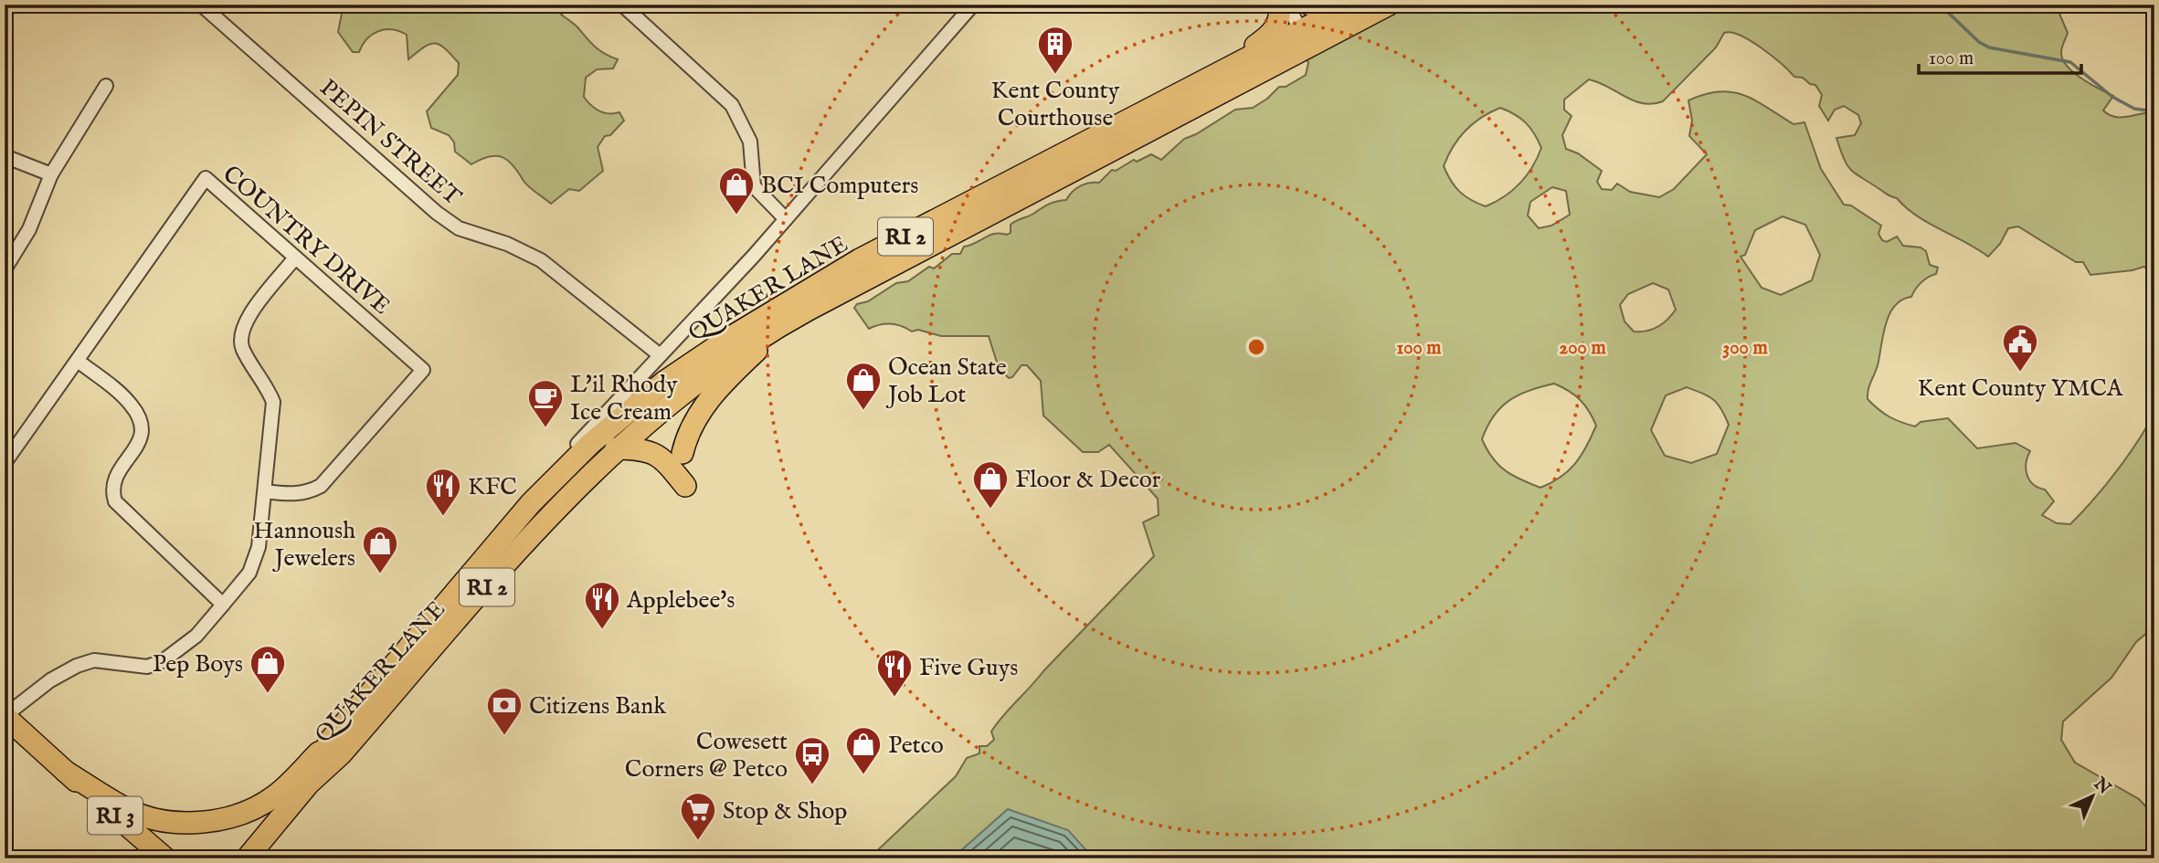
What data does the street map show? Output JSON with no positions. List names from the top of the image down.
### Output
{
  "streets": {
    "main road": ["RI 2", "QUAKER LANE", "RI 3"],
    "street": ["PEPIN STREET", "COUNTRY DRIVE"]
  },
  "crossings": [
    ["PEPIN STREET", "QUAKER LANE"],
    ["RI 2", "QUAKER LANE"]
  ],
  "places": {
    "building": ["Kent County Courthouse"],
    "shop": [
      "BCI Computers",
      "Ocean State Job Lot",
      "Floor & Decor",
      "Hannoush Jewelers",
      "Pep Boys",
      "Petco"
    ],
    "public building": ["Kent County YMCA"],
    "cafe": ["L'il Rhody Ice Cream"],
    "restaurant": ["KFC", "Applebee's", "Five Guys"],
    "bank": ["Citizens Bank"],
    "bus stop": ["Cowesett Corners @ Petco"],
    "supermarket": ["Stop & Shop"]
  },
  "scale_bar": "100 m",
  "north": "top right",
  "rings": ["100 m", "200 m", "300 m"]
}
